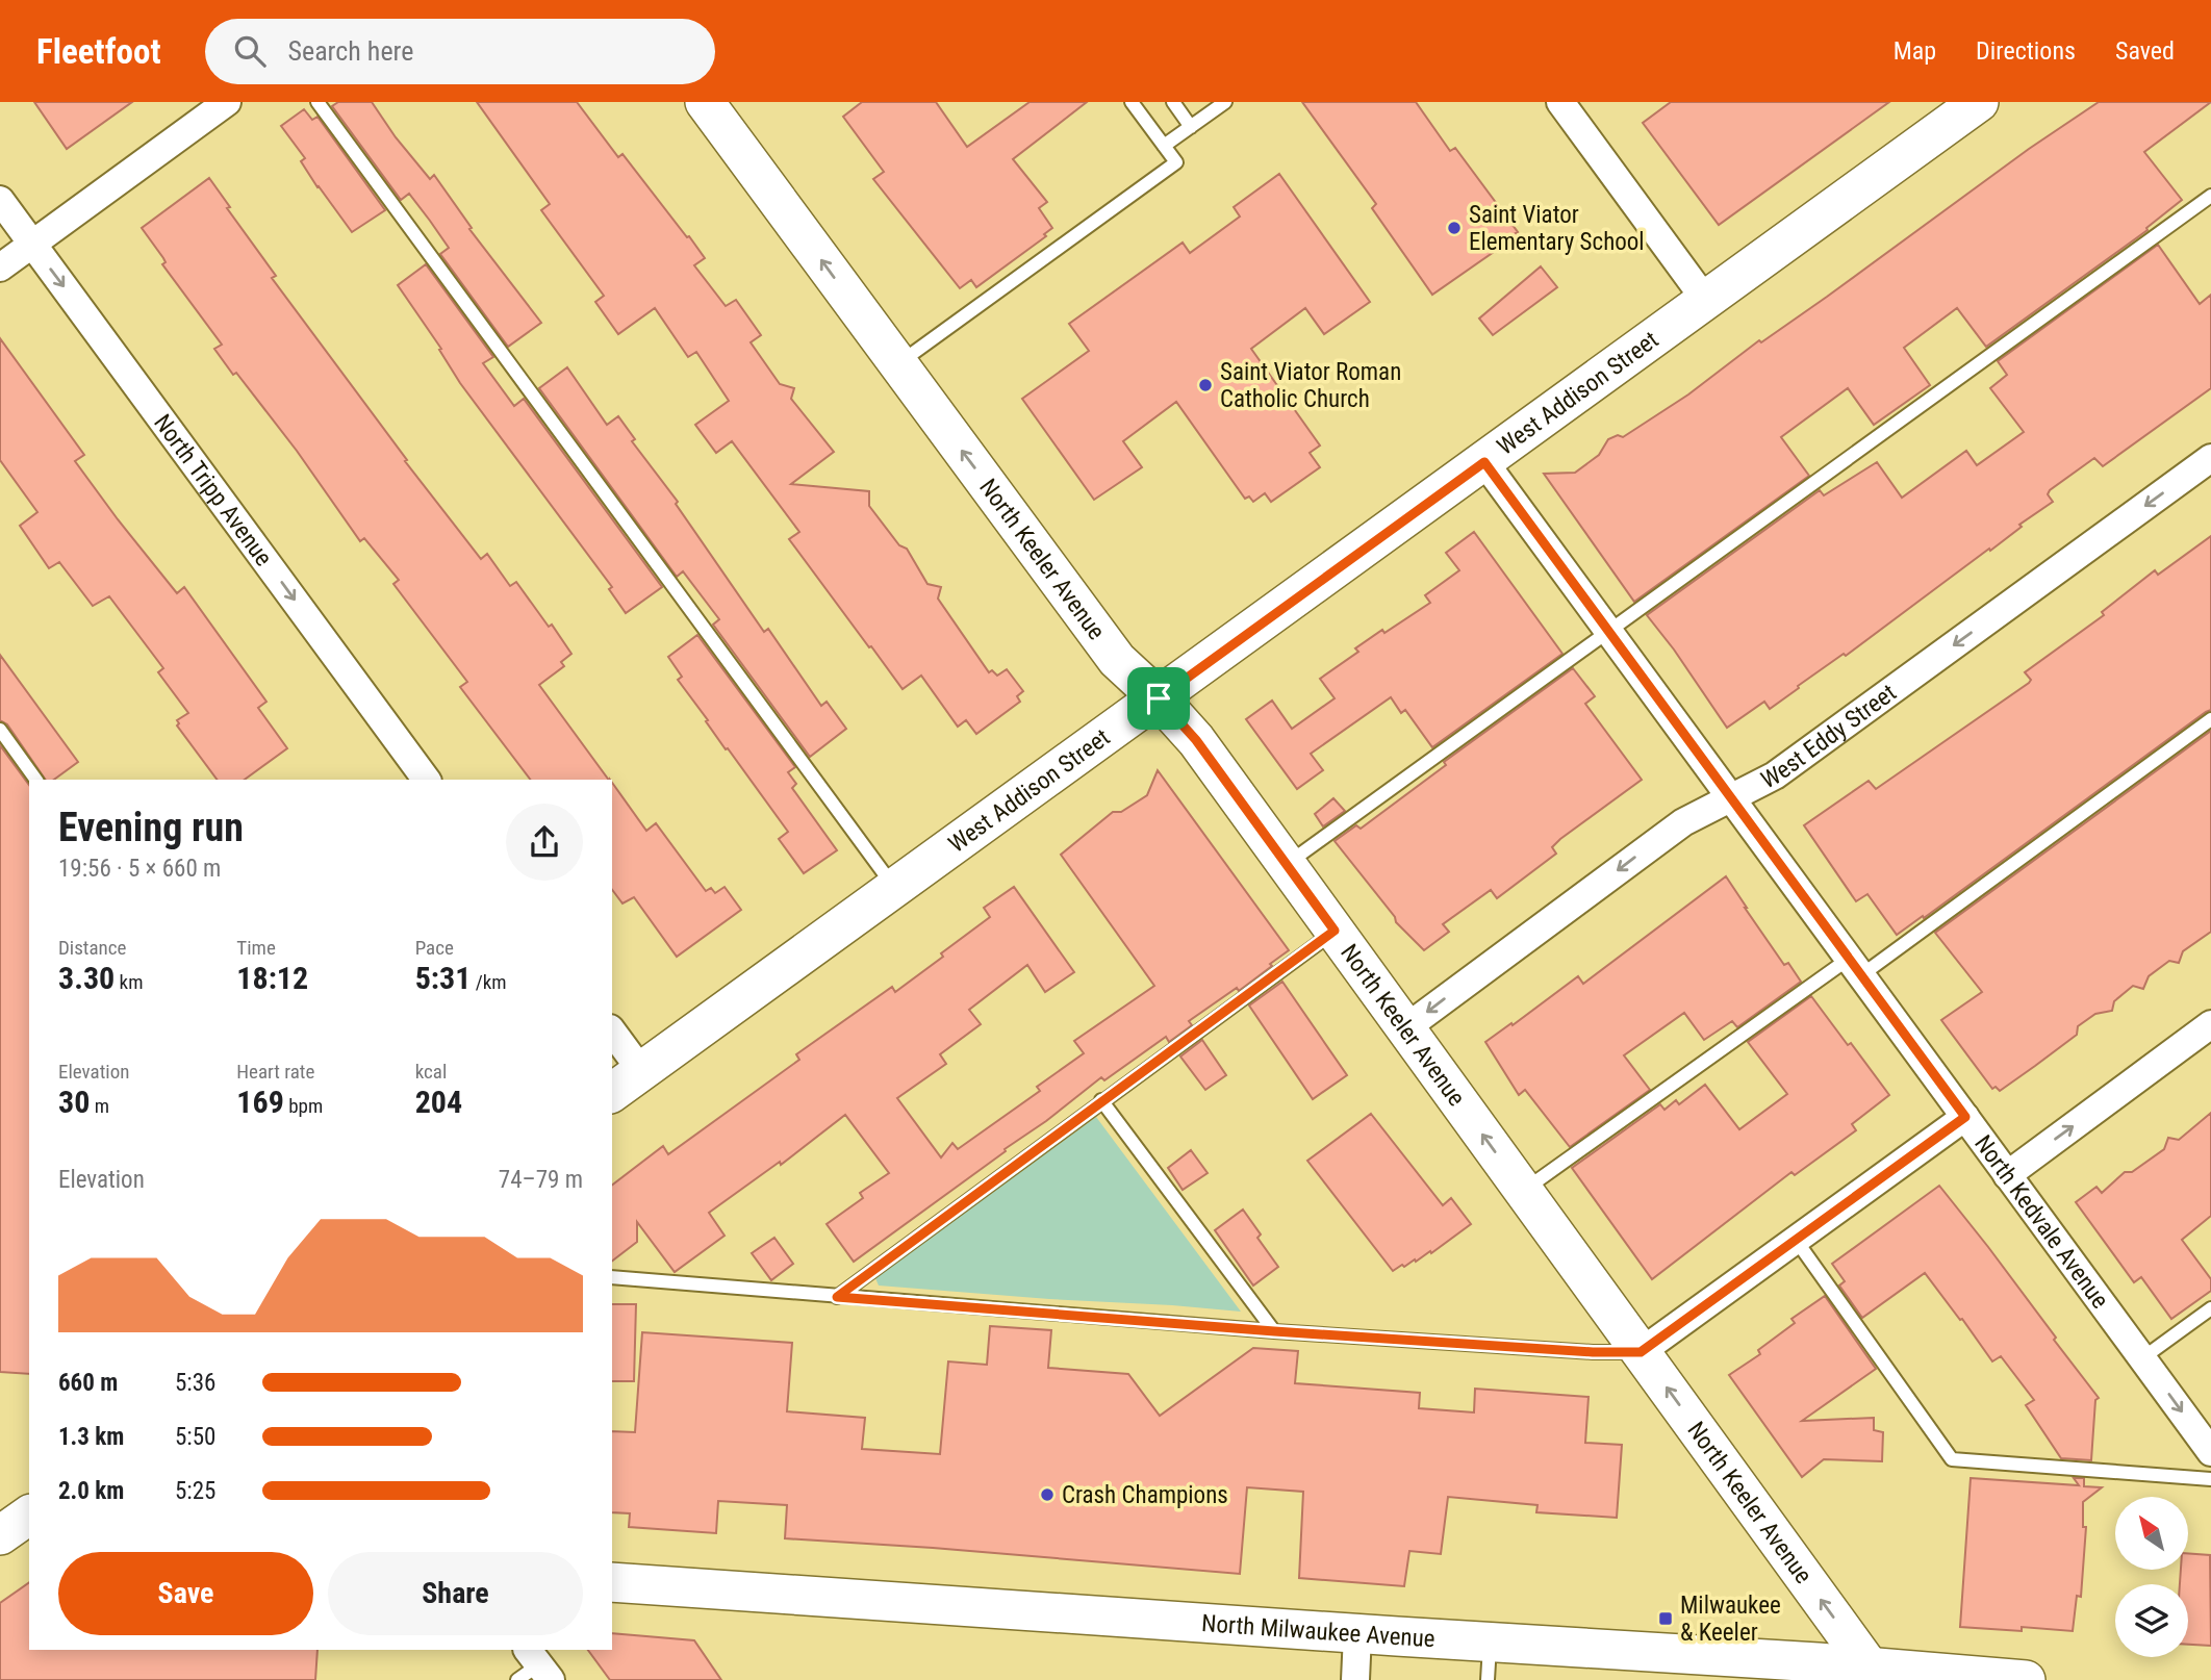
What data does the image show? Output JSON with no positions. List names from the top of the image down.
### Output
{
  "streets": {
    "street": [
      "West Addison Street",
      "North Tripp Avenue",
      "North Keeler Avenue",
      "West Eddy Street",
      "North Kedvale Avenue",
      "North Milwaukee Avenue"
    ]
  },
  "crossings": [
    ["West Addison Street", "North Keeler Avenue"],
    ["West Addison Street", "North Kedvale Avenue"],
    ["North Keeler Avenue", "West Eddy Street"],
    ["North Keeler Avenue", "North Milwaukee Avenue"],
    ["West Eddy Street", "North Kedvale Avenue"]
  ],
  "one_way": ["North Tripp Avenue", "North Keeler Avenue", "West Eddy Street"],
  "places": {
    "other": ["Saint Viator Elementary School", "Saint Viator Roman Catholic Church", "Crash Champions"],
    "transit": ["Milwaukee & Keeler"]
  },
  "north": "top left",
  "page": {
    "header": "Fleetfoot",
    "search": "Search here",
    "nav": ["Map", "Directions", "Saved"],
    "heading": ["Evening run", "19:56 · 5 × 660 m"],
    "stats": [
      ["Distance", "3.30 km"],
      ["Time", "18:12"],
      ["Pace", "5:31 /km"],
      ["Elevation", "30 m"],
      ["Heart rate", "169 bpm"],
      ["kcal", "204"]
    ],
    "chart": ["Elevation", "74–79 m"],
    "list": [
      {
        "name": "660 m",
        "note": "5:36"
      },
      {
        "name": "1.3 km",
        "note": "5:50"
      },
      {
        "name": "2.0 km",
        "note": "5:25"
      }
    ],
    "buttons": ["Save", "Share"]
  }
}
